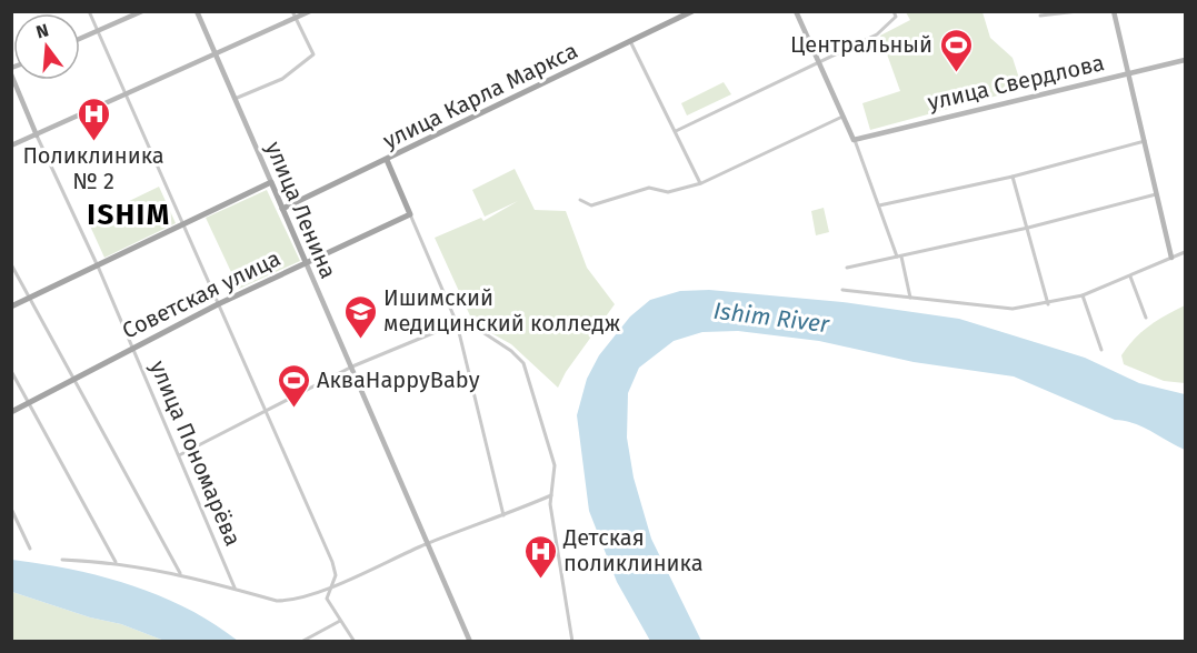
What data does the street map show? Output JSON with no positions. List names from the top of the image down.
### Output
{
  "streets": {
    "main road": ["улица Карла Маркса", "улица Ленина", "Советская улица"],
    "street": ["улица Свердлова", "улица Пономарёва"]
  },
  "crossings": [
    ["улица Карла Маркса", "улица Ленина"],
    ["улица Ленина", "Советская улица"],
    ["Советская улица", "улица Пономарёва"]
  ],
  "districts": ["ISHIM"],
  "water": ["Ishim River"],
  "places": {
    "sports": ["Центральный", "АкваHappyBaby"],
    "hospital": ["Поликлиника № 2", "Детская поликлиника"],
    "school or university": ["Ишимский медицинский колледж"]
  },
  "north": "top"
}
